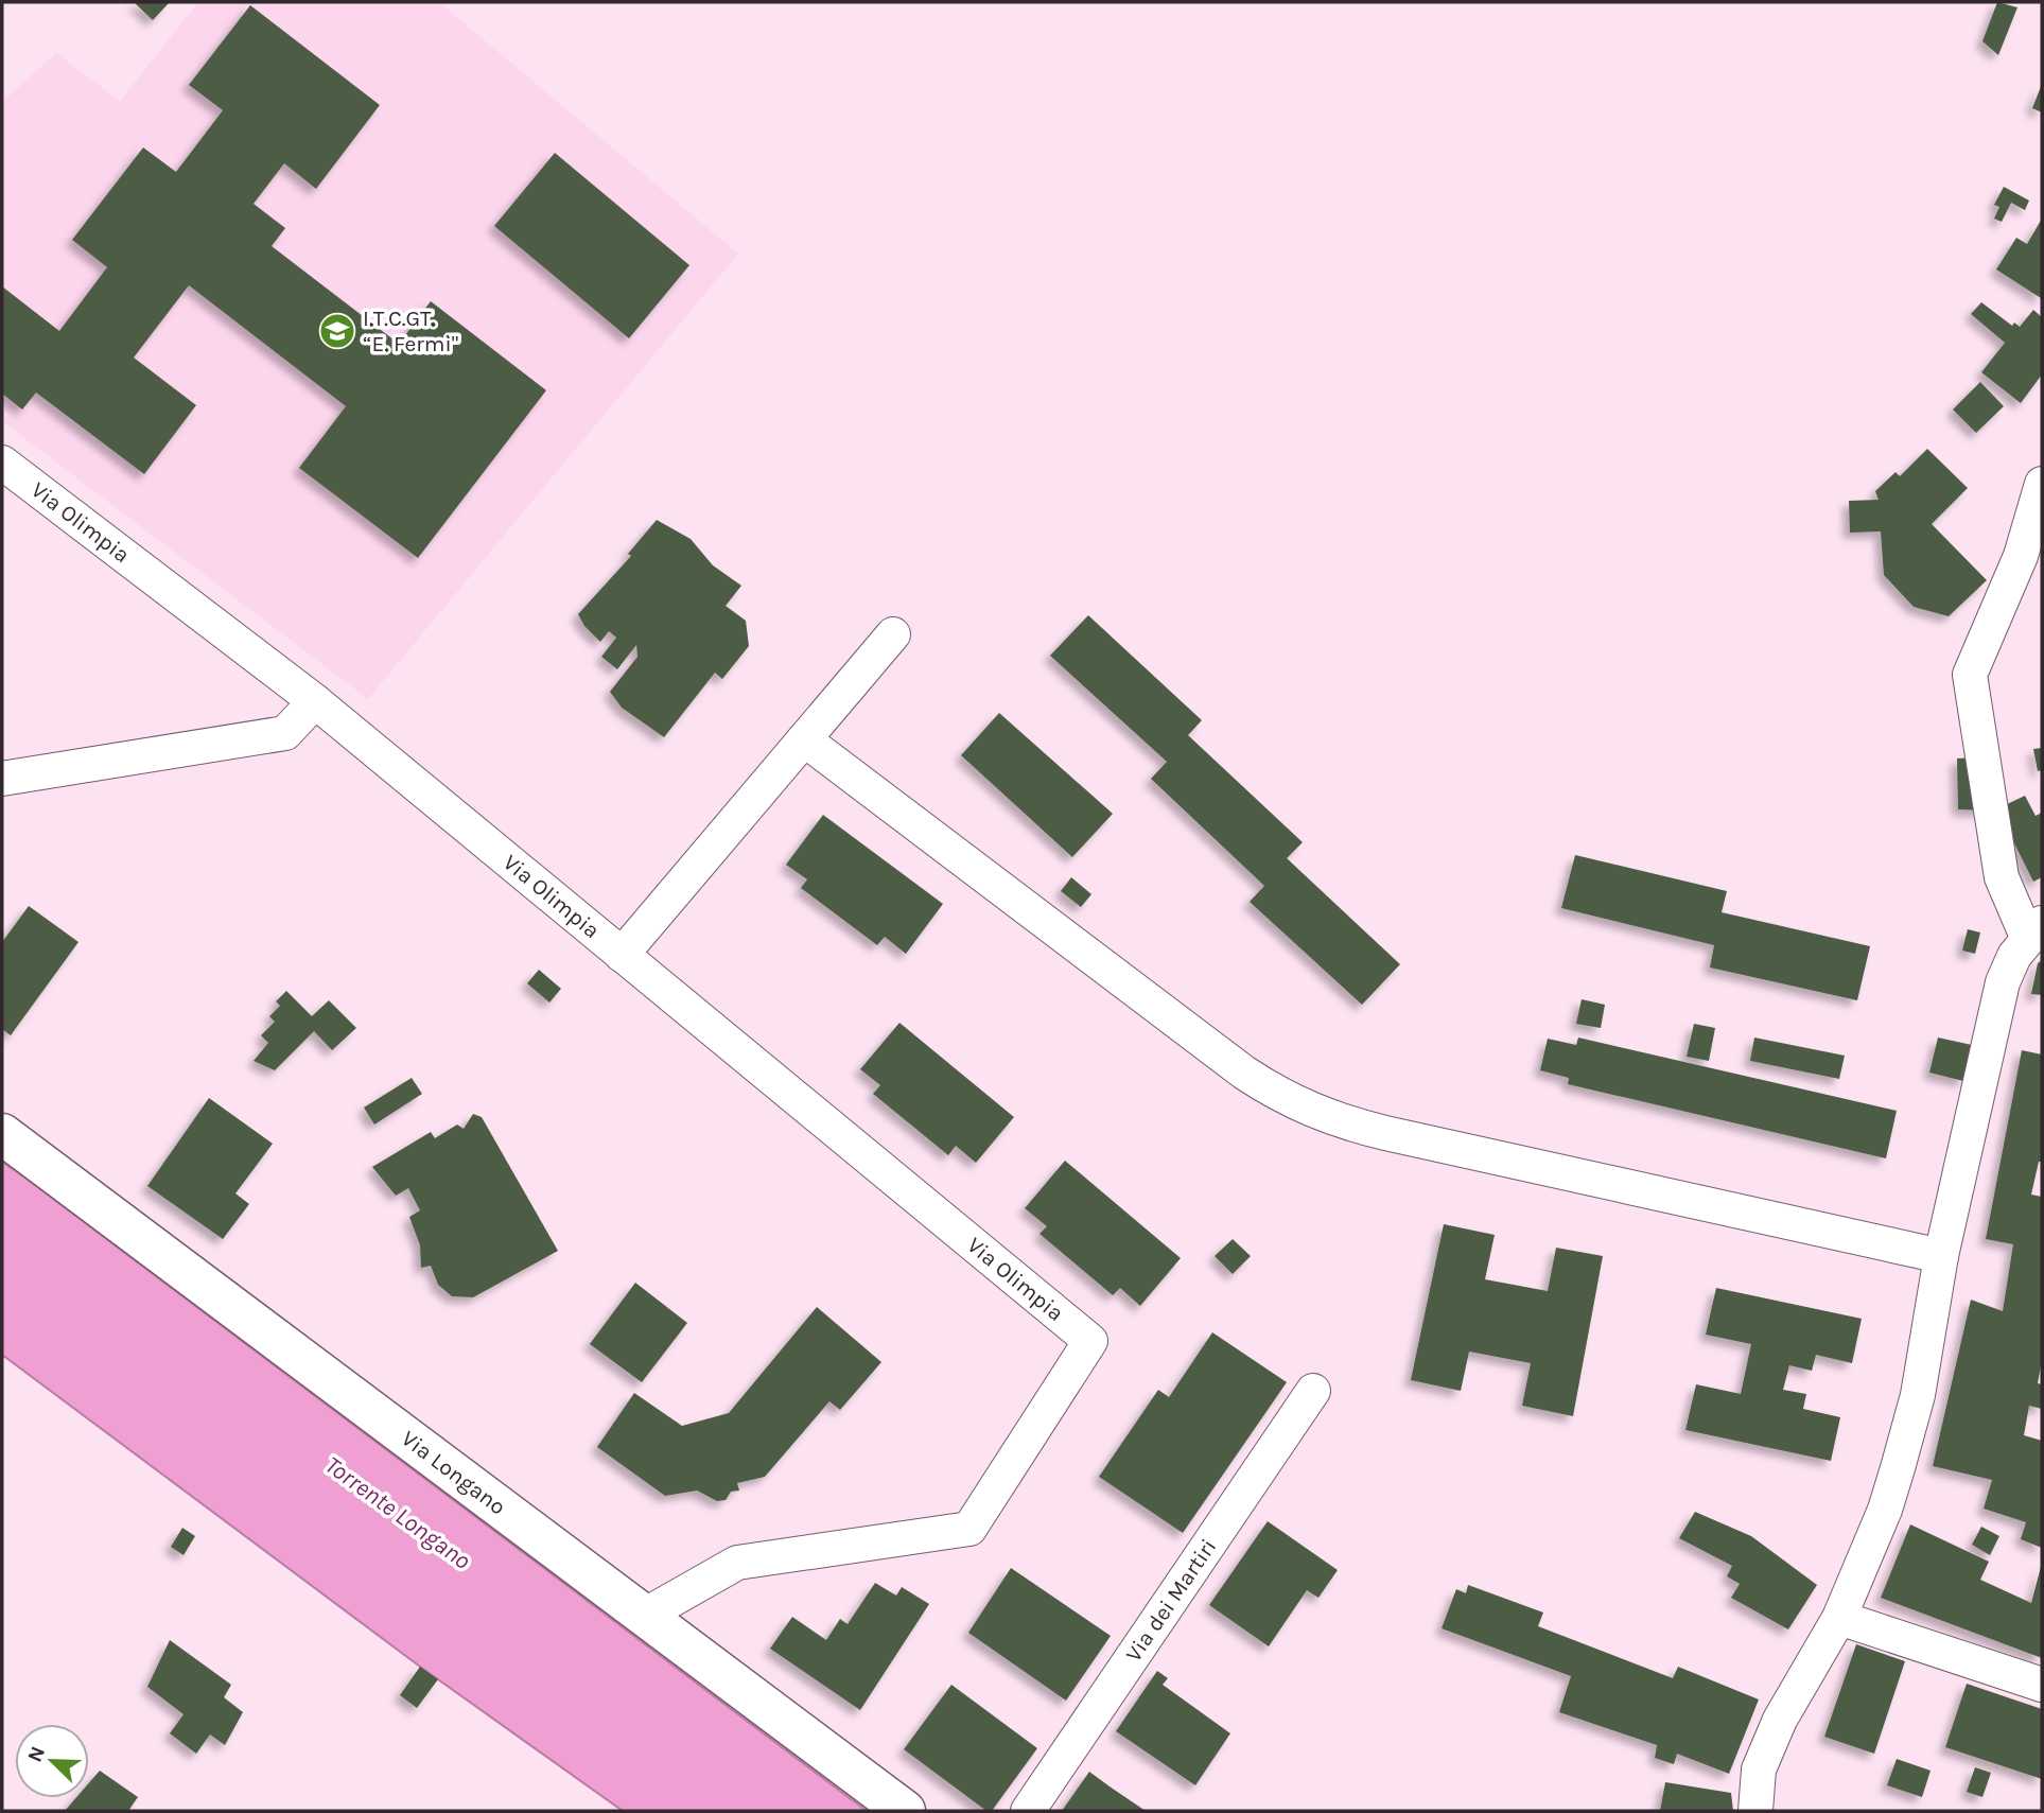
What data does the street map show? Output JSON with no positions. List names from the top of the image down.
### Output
{
  "streets": {
    "street": ["Via Olimpia", "Via Longano", "Via dei Martiri"]
  },
  "crossings": [
    ["Via Olimpia", "Via Longano"]
  ],
  "water": ["Torrente Longano"],
  "places": {
    "school or university": ["I.T.C.GT. “E. Fermi\""]
  },
  "north": "top left"
}
